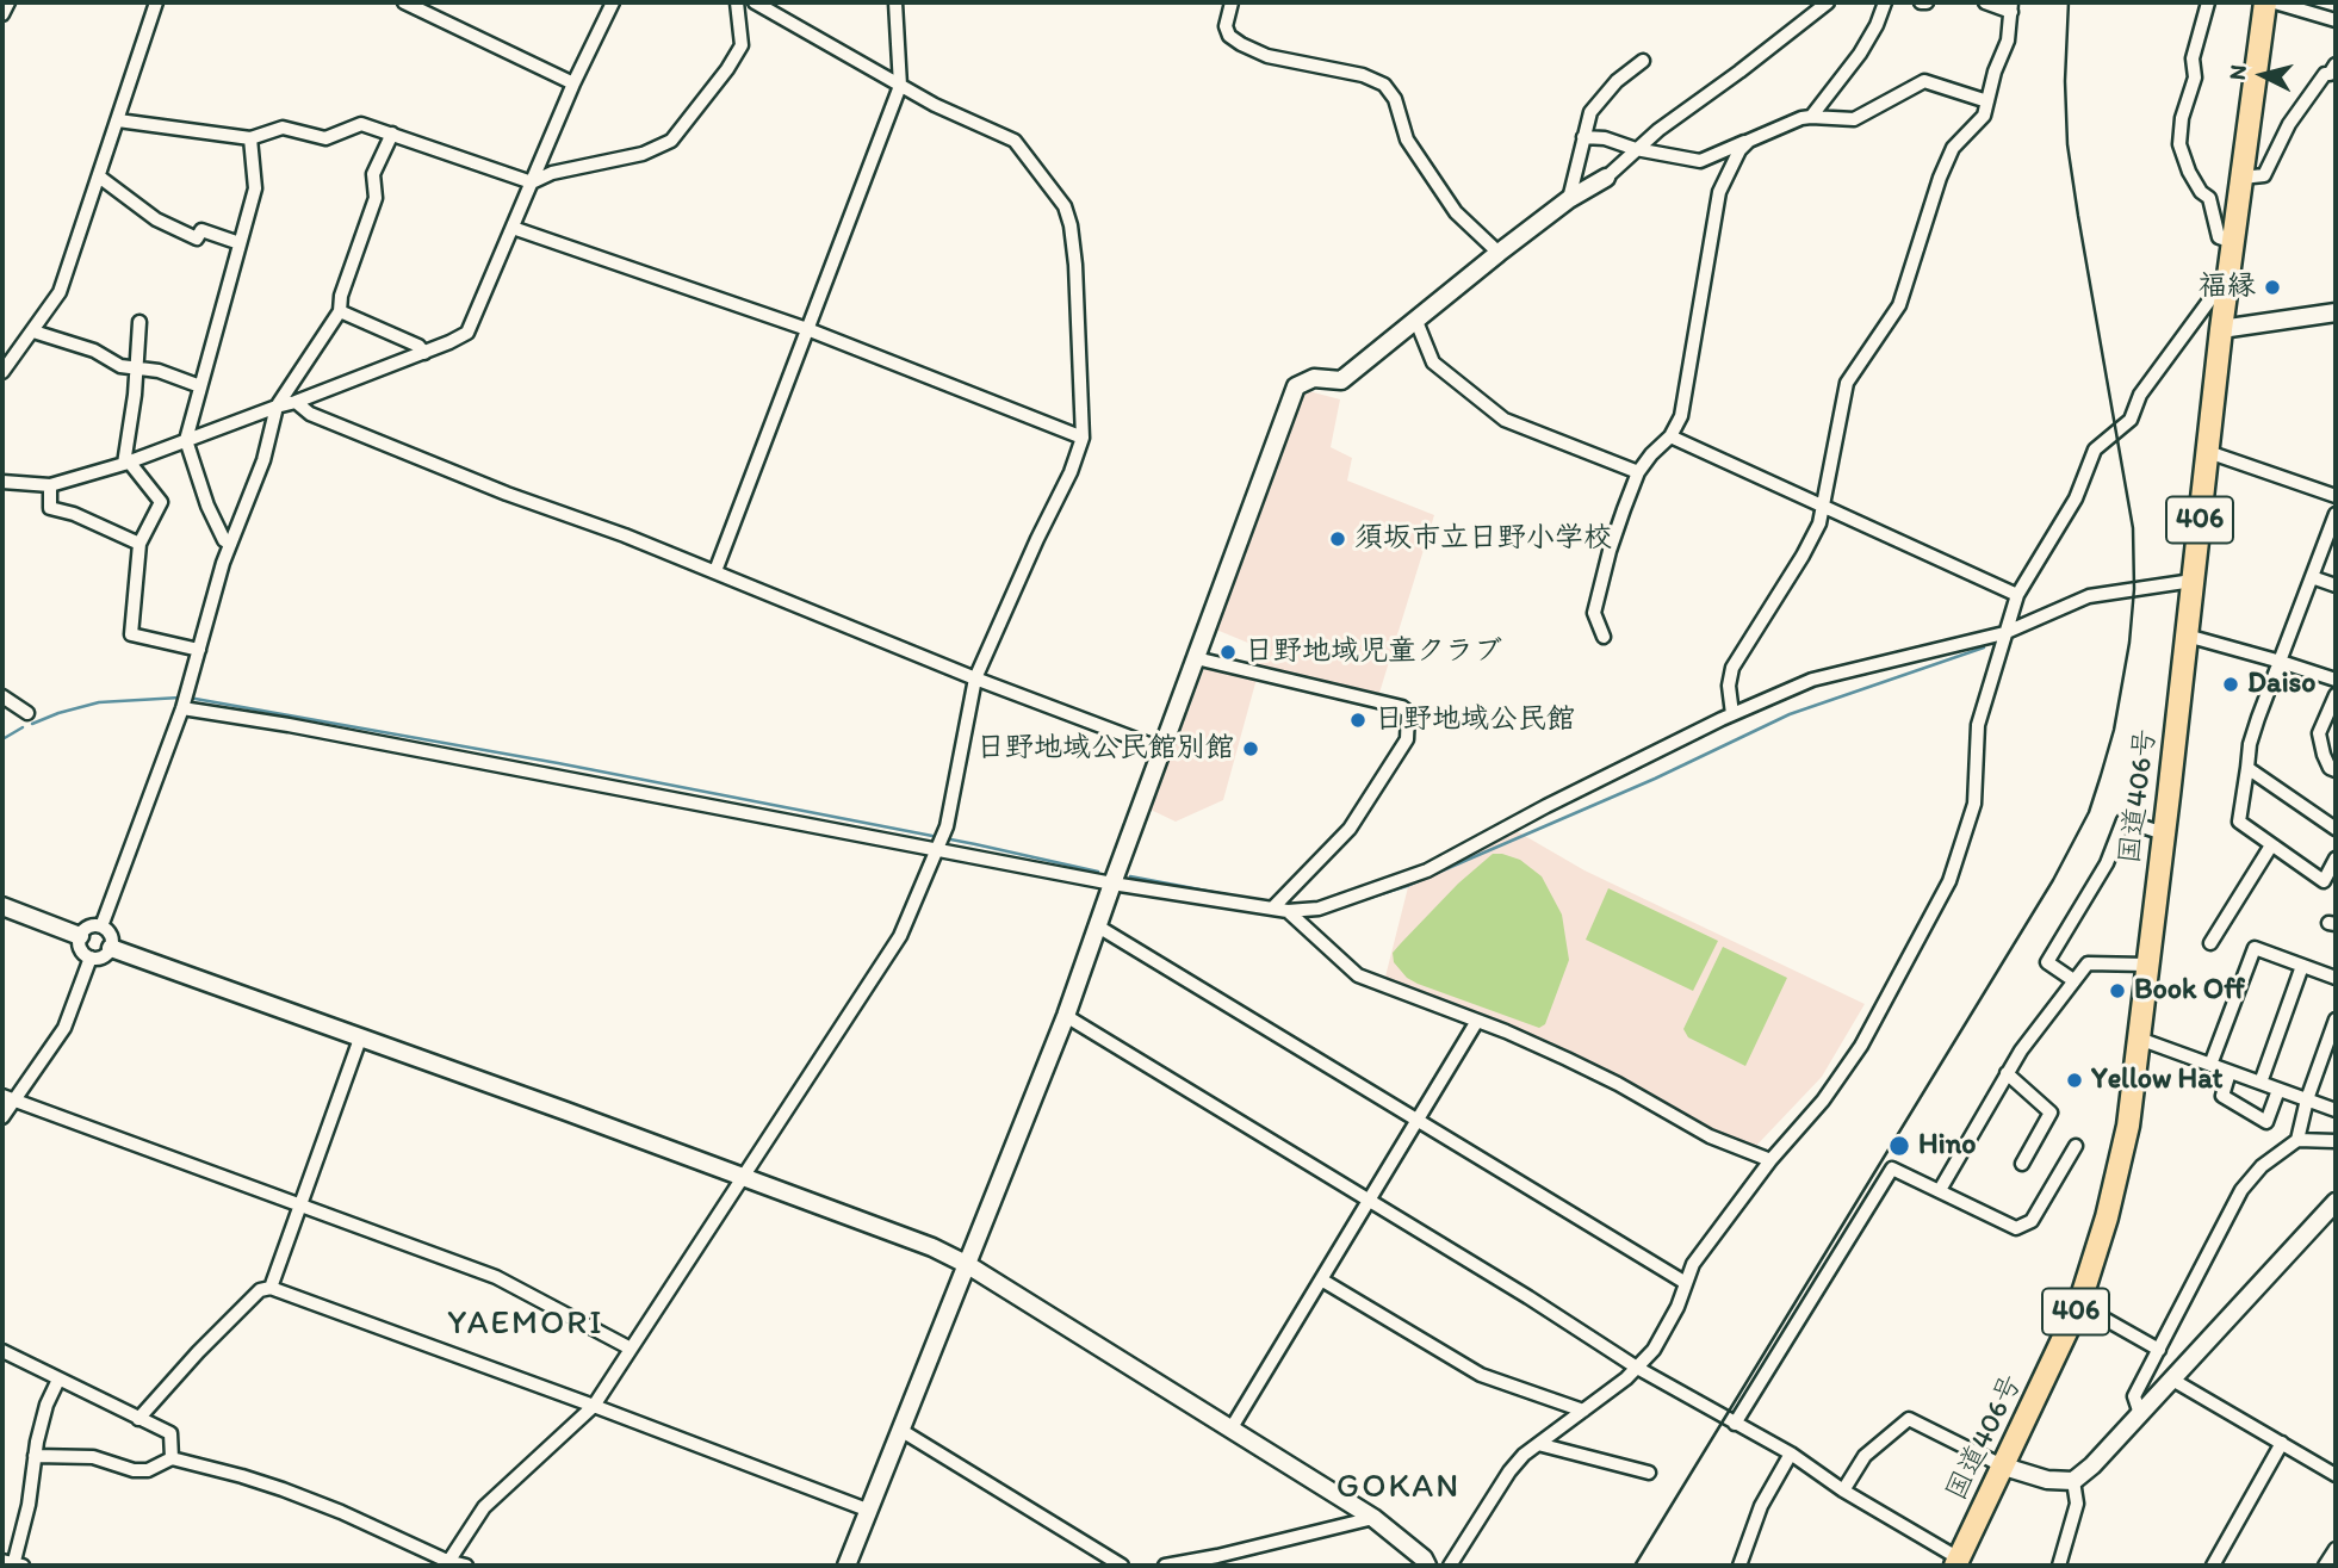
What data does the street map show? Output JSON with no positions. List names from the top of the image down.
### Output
{
  "streets": {
    "highway": ["406", "国道406号"]
  },
  "districts": ["YAEMORI", "GOKAN"],
  "places": [
    "福縁",
    "須坂市立日野小学校",
    "日野地域児童クラブ",
    "Daiso",
    "日野地域公民館",
    "日野地域公民館別館",
    "Book Off",
    "Yellow Hat",
    "Hino"
  ],
  "north": "left"
}
